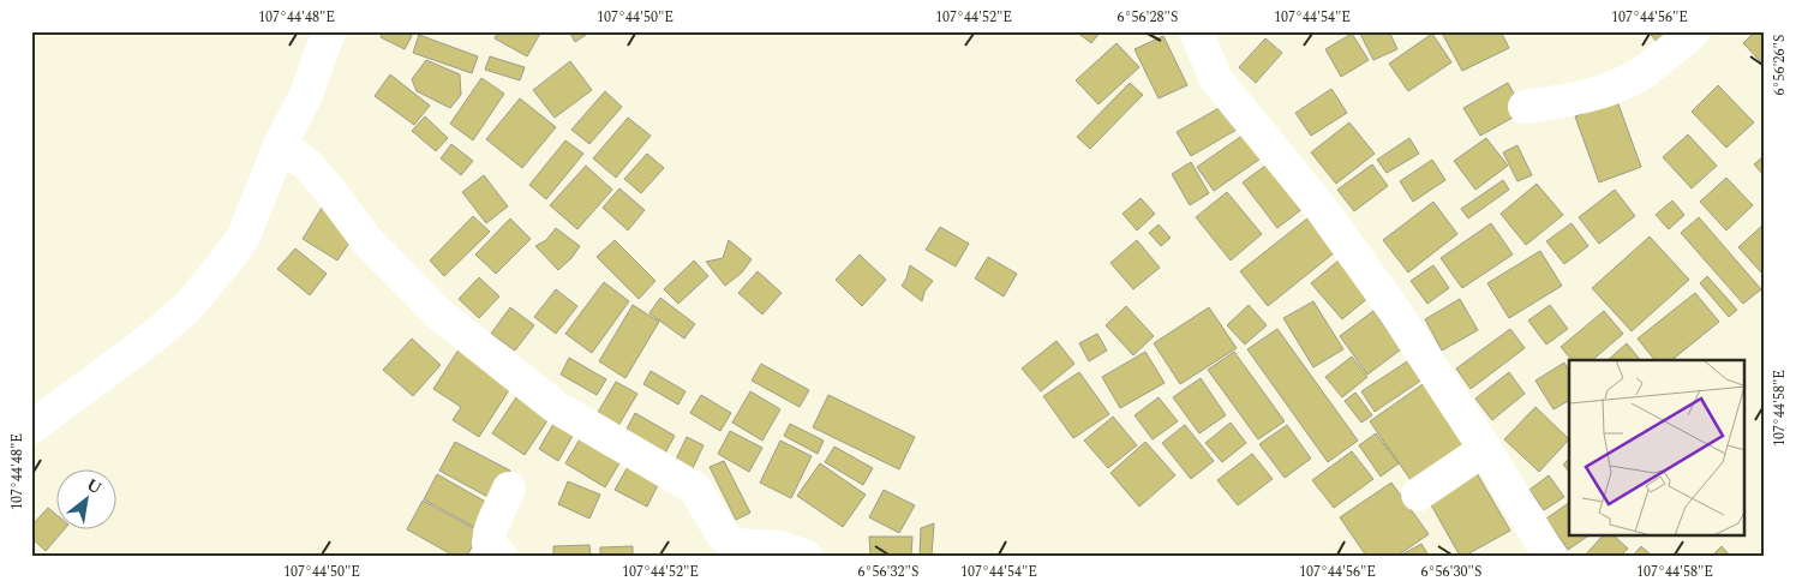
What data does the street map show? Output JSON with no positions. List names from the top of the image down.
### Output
{
  "north": "top right",
  "coordinates": [
    "107°44'48\"E",
    "107°44'50\"E",
    "107°44'52\"E",
    "6°56'28\"S",
    "107°44'54\"E",
    "107°44'56\"E",
    "6°56'26\"S",
    "107°44'58\"E",
    "6°56'32\"S",
    "6°56'30\"S"
  ]
}
